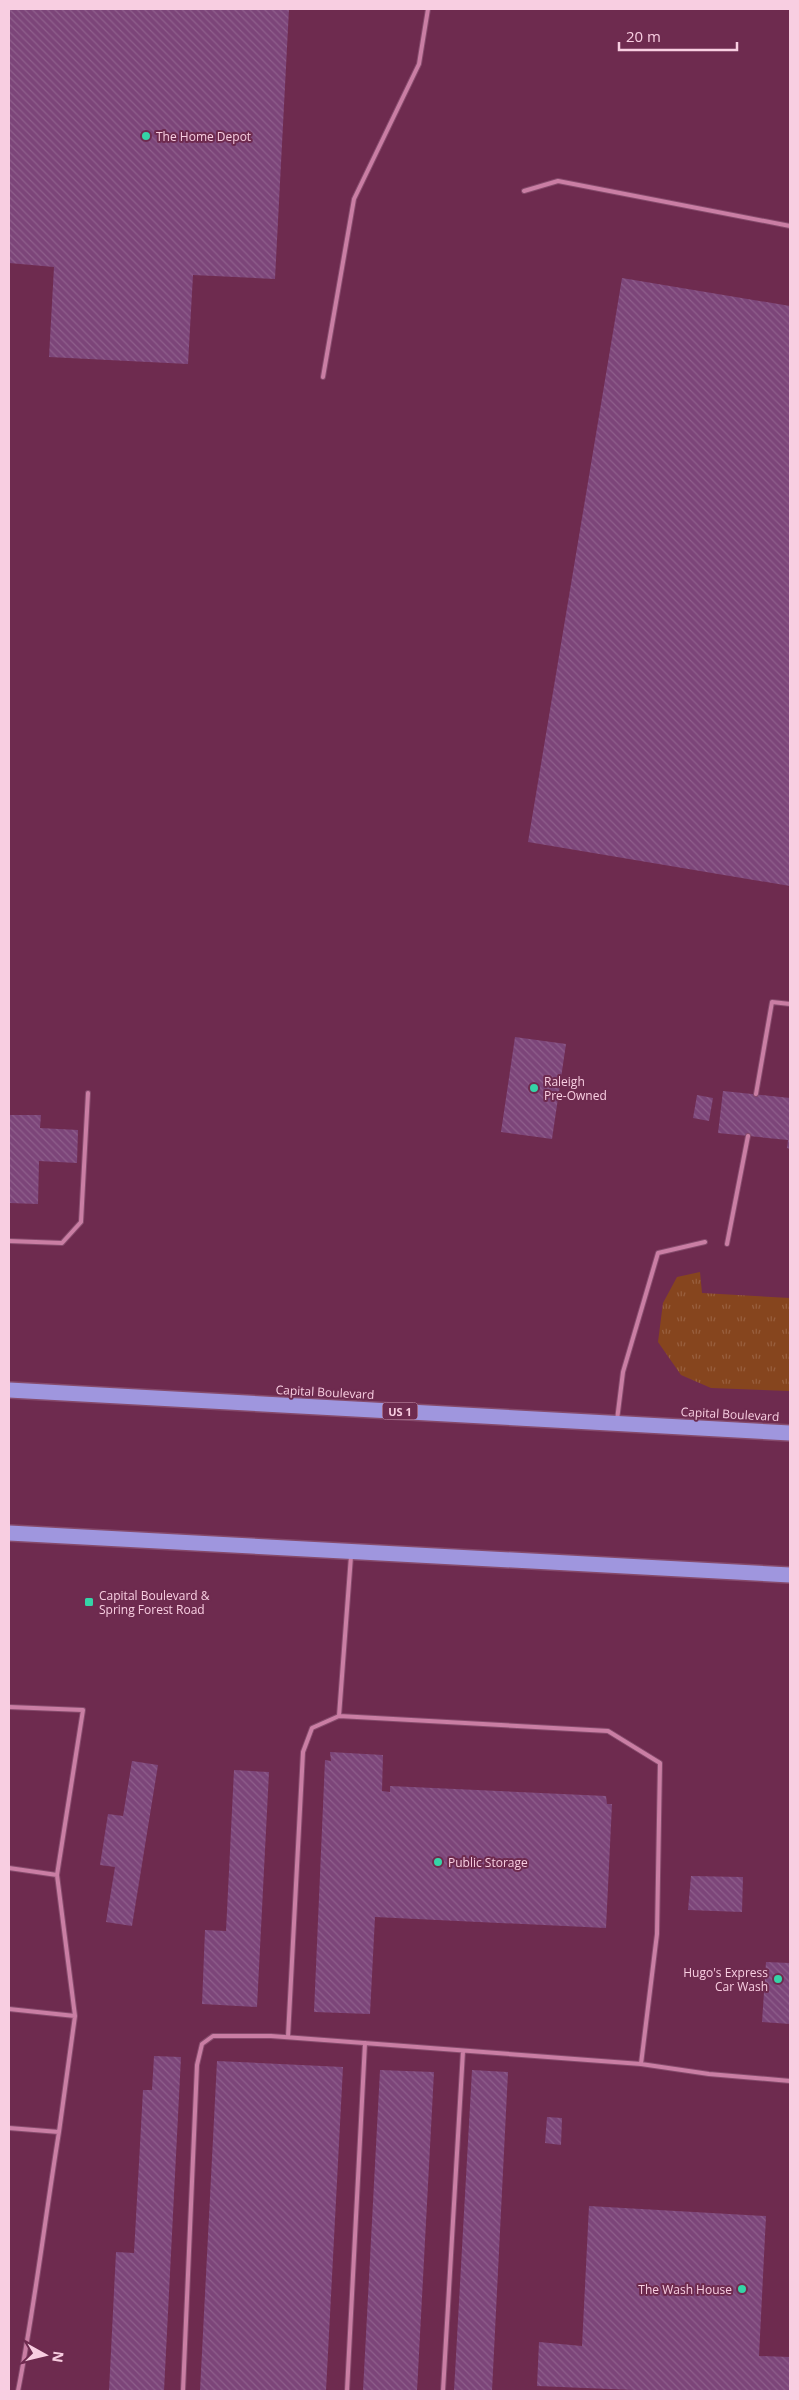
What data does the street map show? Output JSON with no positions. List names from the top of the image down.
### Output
{
  "streets": {
    "highway": ["Capital Boulevard", "US 1"]
  },
  "places": {
    "other": [
      "The Home Depot",
      "Raleigh Pre-Owned",
      "Public Storage",
      "Hugo's Express Car Wash",
      "The Wash House"
    ],
    "transit": ["Capital Boulevard & Spring Forest Road"]
  },
  "scale_bar": "20 m",
  "north": "right"
}
